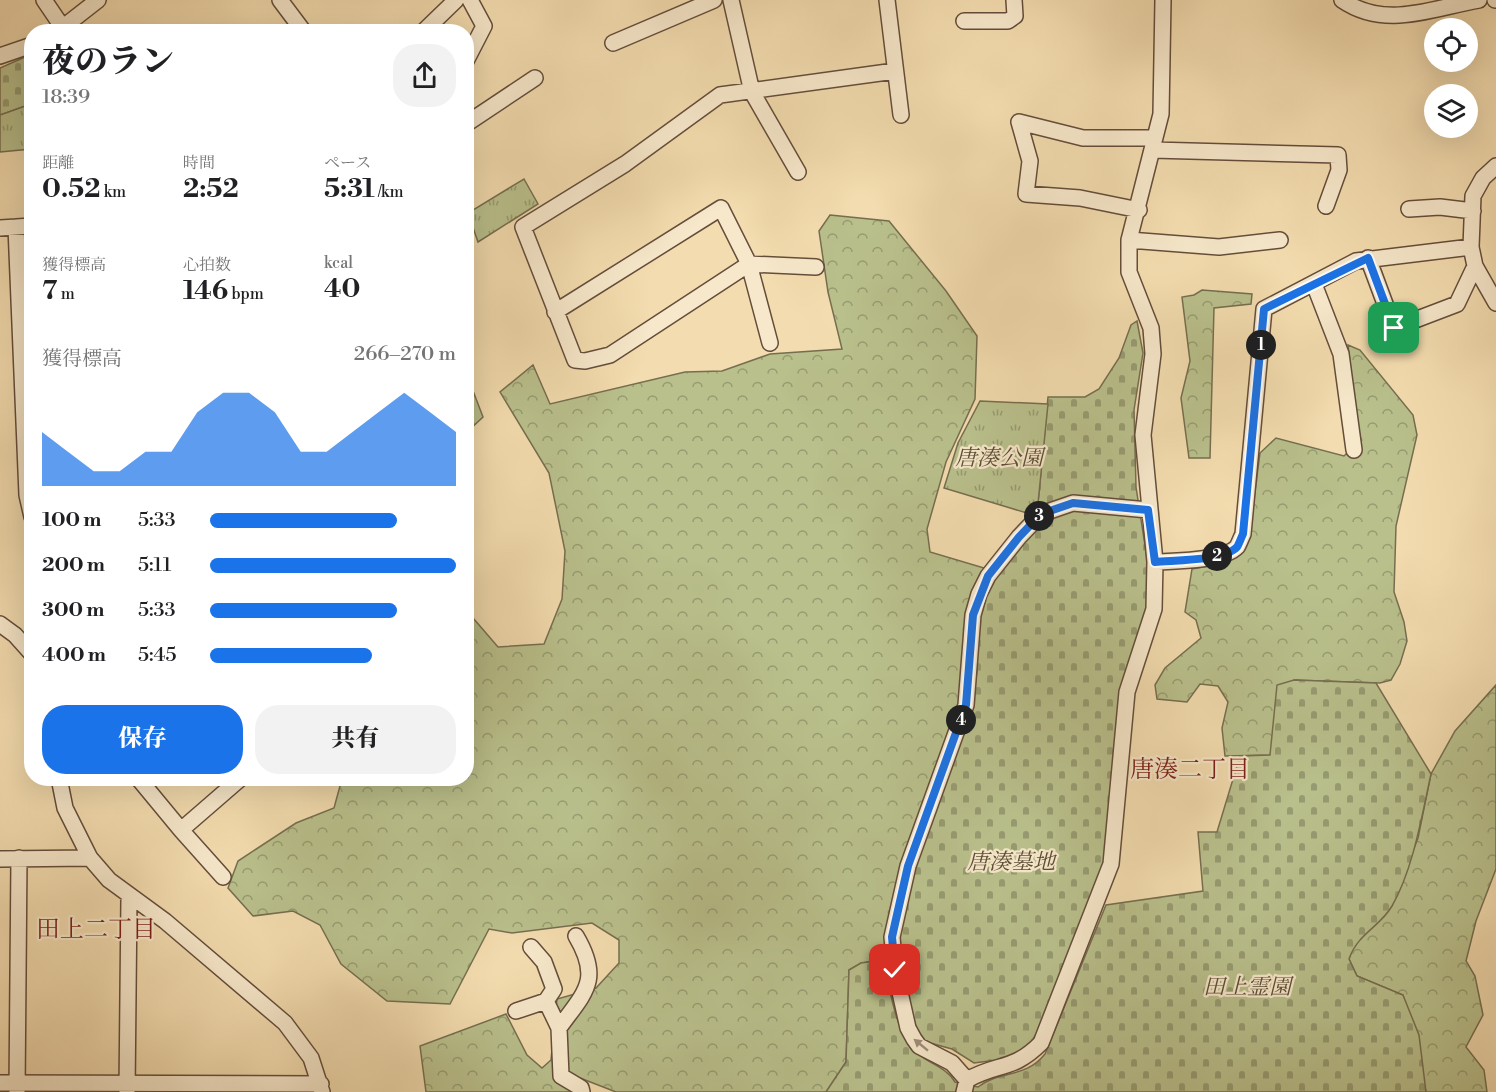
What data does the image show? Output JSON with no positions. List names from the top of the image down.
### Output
{
  "districts": ["唐湊二丁目", "田上二丁目"],
  "parks": ["唐湊公園", "唐湊墓地", "田上霊園"],
  "page": {
    "heading": ["夜のラン", "18:39"],
    "stats": [
      ["距離", "0.52 km"],
      ["時間", "2:52"],
      ["ペース", "5:31 /km"],
      ["獲得標高", "7 m"],
      ["心拍数", "146 bpm"],
      ["kcal", "40"]
    ],
    "pins": [
      "1",
      "3",
      "2",
      "4"
    ],
    "chart": ["獲得標高", "266–270 m"],
    "list": [
      {
        "name": "100 m",
        "note": "5:33"
      },
      {
        "name": "200 m",
        "note": "5:11"
      },
      {
        "name": "300 m",
        "note": "5:33"
      },
      {
        "name": "400 m",
        "note": "5:45"
      }
    ],
    "buttons": ["保存", "共有"]
  }
}
